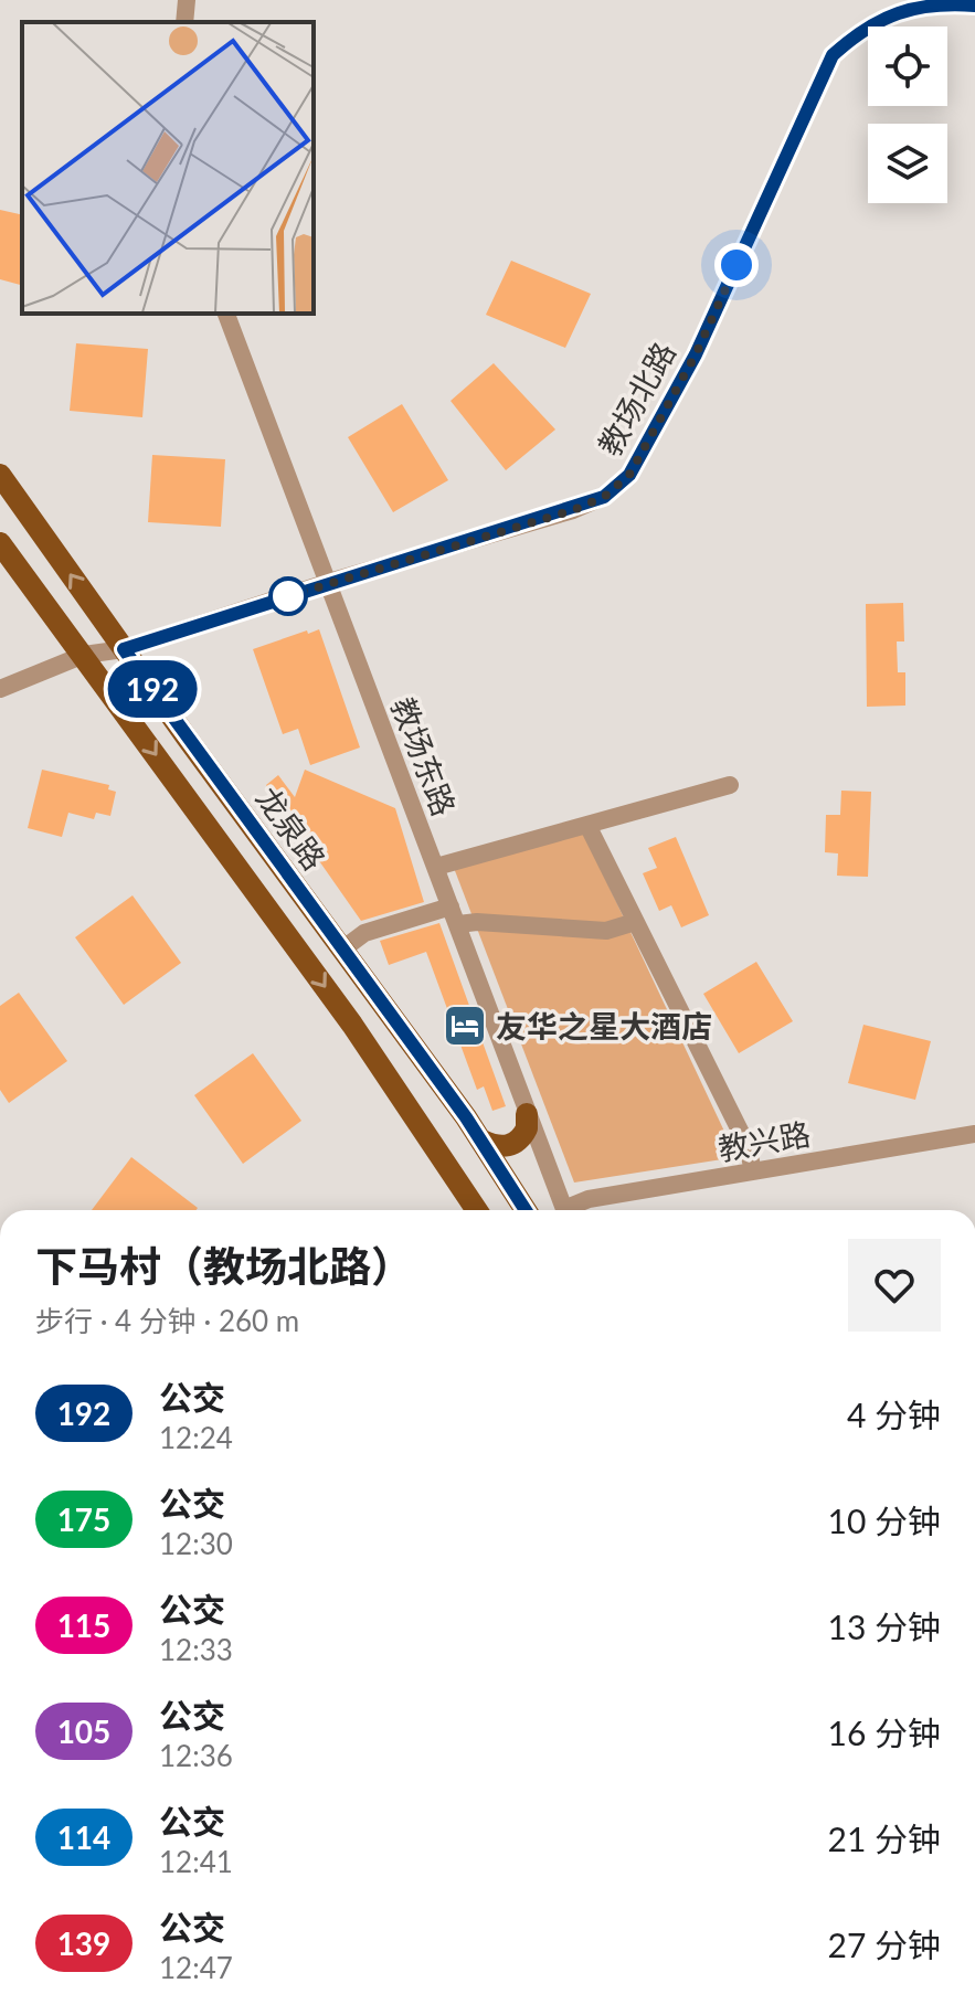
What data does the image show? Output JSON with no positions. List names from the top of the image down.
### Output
{
  "streets": {
    "main road": ["龙泉路"],
    "street": ["教场北路", "教场东路", "教兴路"]
  },
  "crossings": [
    ["教场北路", "教场东路"],
    ["教场北路", "龙泉路"]
  ],
  "places": {
    "hotel": ["友华之星大酒店"]
  },
  "lines": ["bus line 192"],
  "page": {
    "on_map": "192",
    "heading": ["下马村（教场北路）", "步行 · 4 分钟 · 260 m"],
    "list": [
      {
        "mark": "192",
        "name": "公交",
        "note": "12:24",
        "value": "4 分钟"
      },
      {
        "mark": "175",
        "name": "公交",
        "note": "12:30",
        "value": "10 分钟"
      },
      {
        "mark": "115",
        "name": "公交",
        "note": "12:33",
        "value": "13 分钟"
      },
      {
        "mark": "105",
        "name": "公交",
        "note": "12:36",
        "value": "16 分钟"
      },
      {
        "mark": "114",
        "name": "公交",
        "note": "12:41",
        "value": "21 分钟"
      },
      {
        "mark": "139",
        "name": "公交",
        "note": "12:47",
        "value": "27 分钟"
      }
    ]
  }
}
